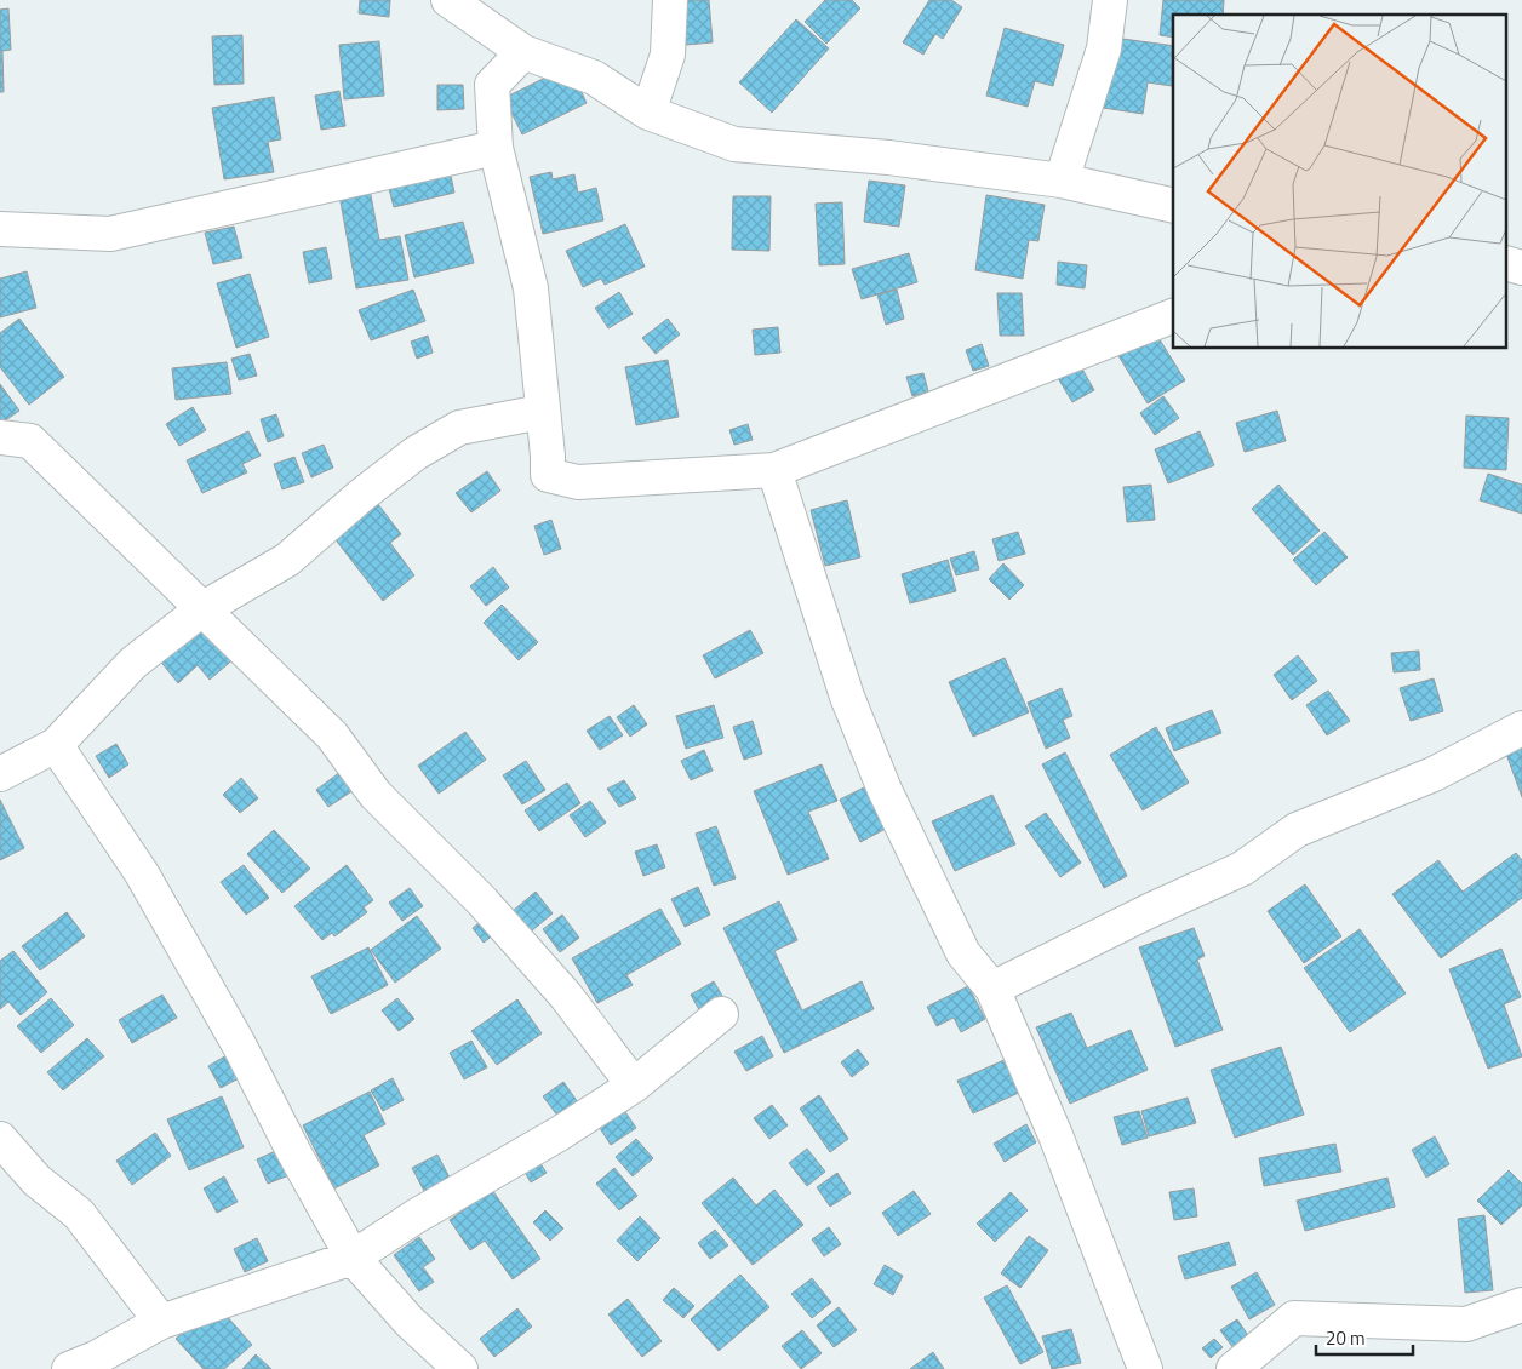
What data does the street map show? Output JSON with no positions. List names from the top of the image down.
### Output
{
  "scale_bar": "20 m"
}
